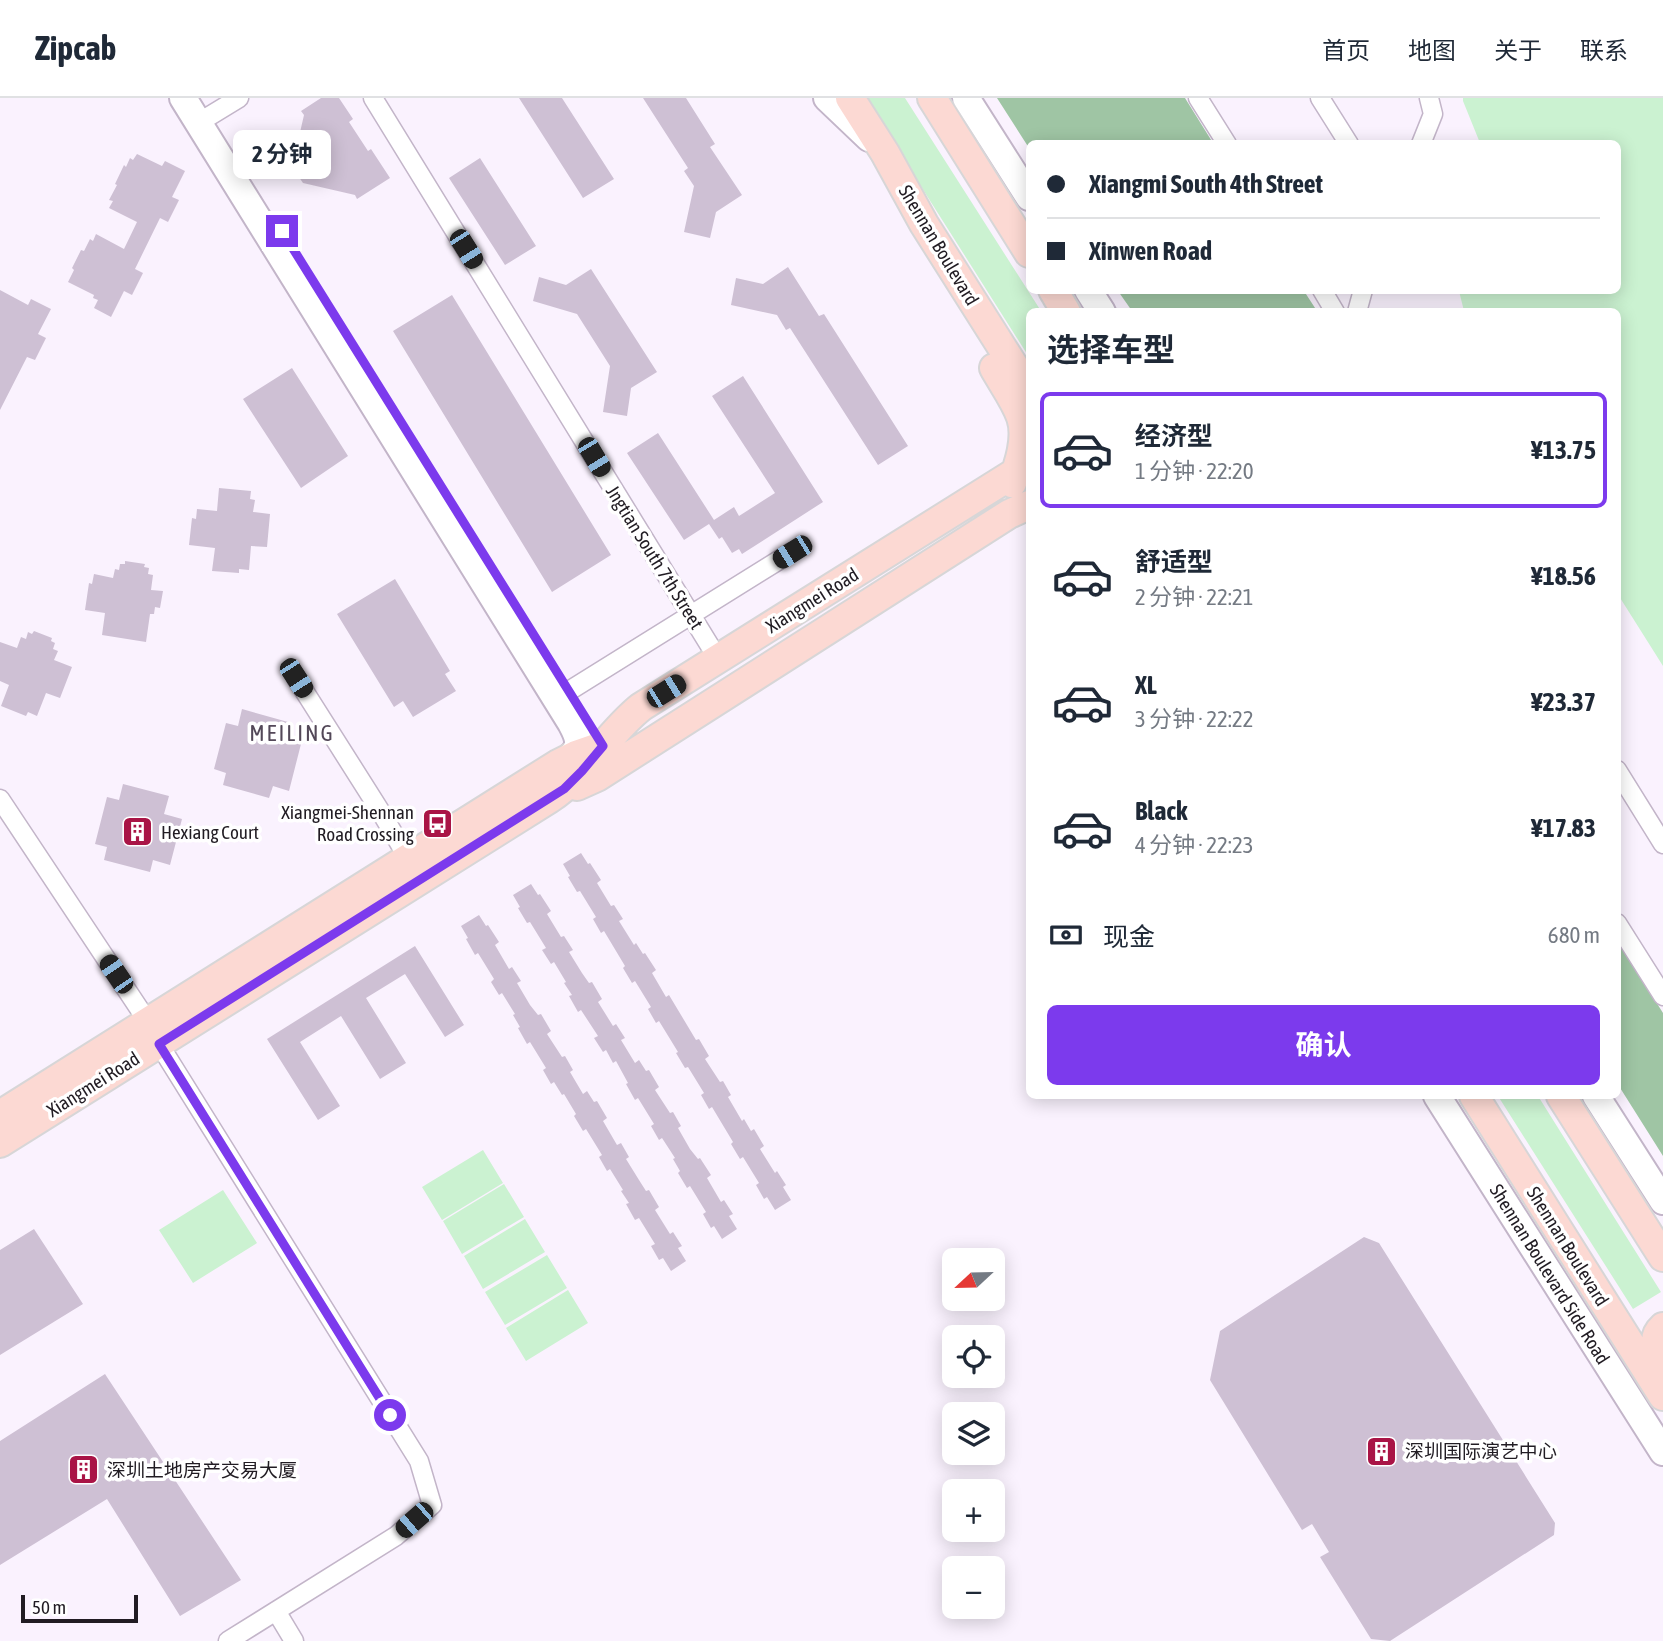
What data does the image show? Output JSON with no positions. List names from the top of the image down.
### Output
{
  "streets": {
    "main road": ["Shennan Boulevard", "Xiangmei Road"],
    "street": ["Jngtian South 7th Street", "Shennan Boulevard Side Road"]
  },
  "crossings": [
    ["Jngtian South 7th Street", "Xiangmei Road"]
  ],
  "districts": ["MEILING"],
  "places": {
    "bus stop": ["Xiangmei-Shennan Road Crossing"],
    "building": ["Hexiang Court", "深圳国际演艺中心", "深圳土地房产交易大厦"]
  },
  "scale_bar": "50 m",
  "north": "left",
  "page": {
    "header": "Zipcab",
    "nav": [
      "首页",
      "地图",
      "关于",
      "联系"
    ],
    "bubble": "2 分钟",
    "banner": ["Xiangmi South 4th Street", "Xinwen Road"],
    "heading": "选择车型",
    "list": [
      {
        "name": "经济型",
        "note": "1 分钟 · 22:20",
        "value": "¥13.75"
      },
      {
        "name": "舒适型",
        "note": "2 分钟 · 22:21",
        "value": "¥18.56"
      },
      {
        "name": "XL",
        "note": "3 分钟 · 22:22",
        "value": "¥23.37"
      },
      {
        "name": "Black",
        "note": "4 分钟 · 22:23",
        "value": "¥17.83"
      }
    ],
    "pay": ["现金", "680 m"],
    "buttons": "确认",
    "map_buttons": ["+", "−"],
    "scale": "50 m"
  }
}
